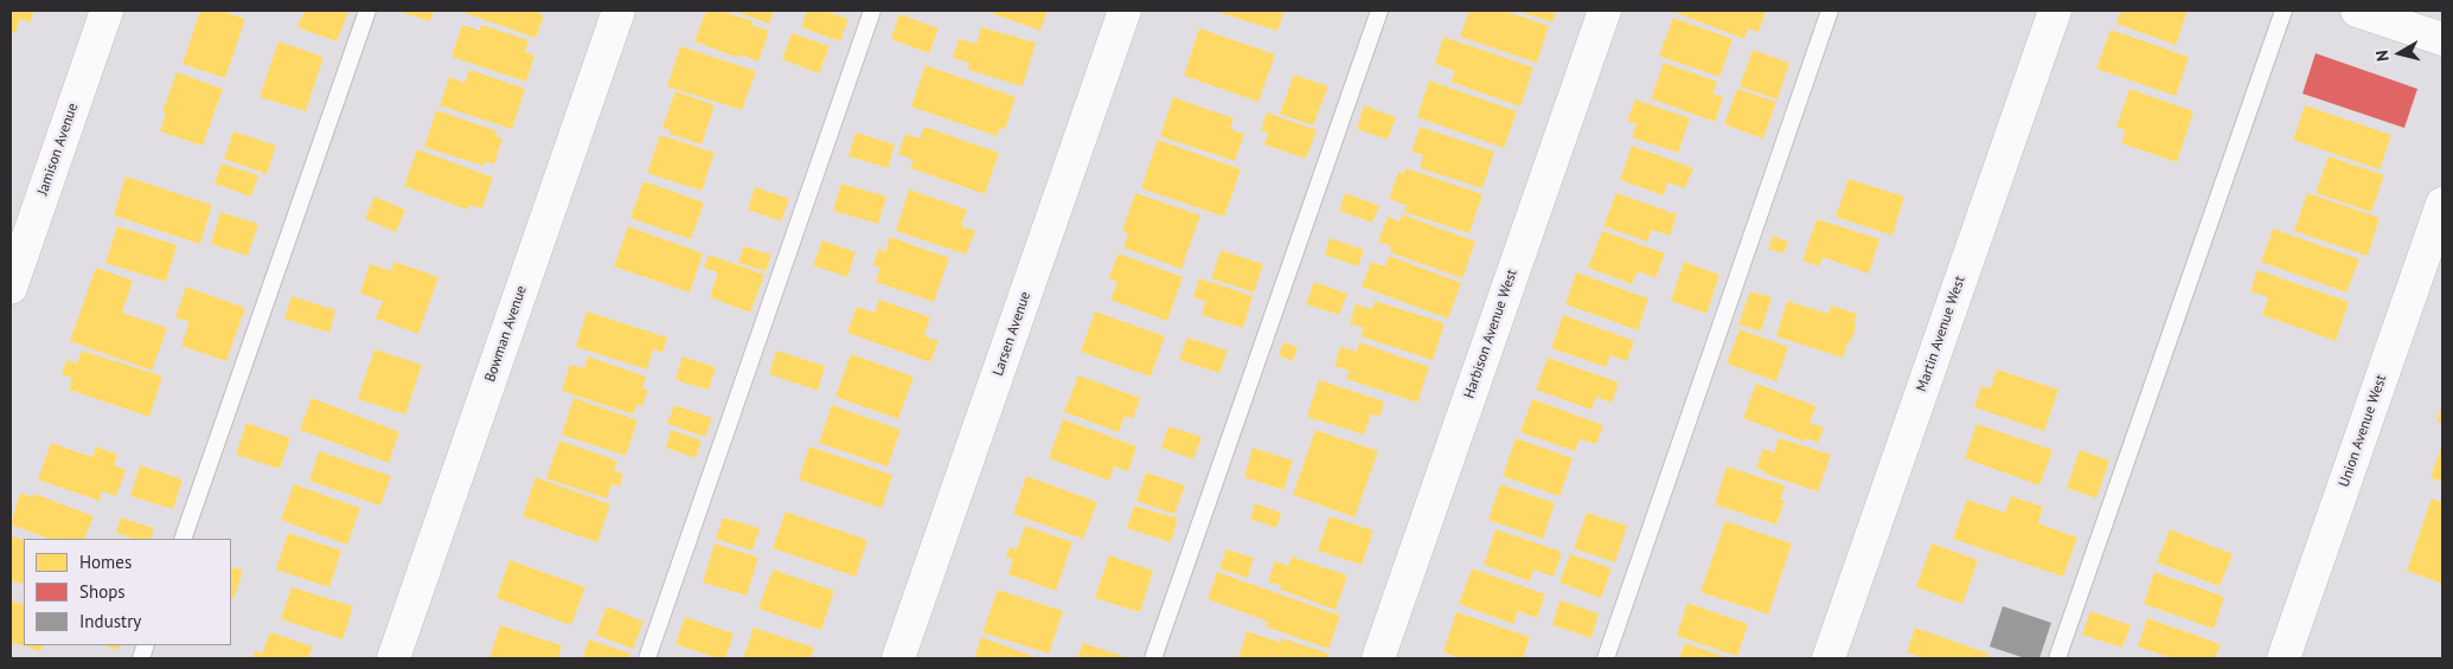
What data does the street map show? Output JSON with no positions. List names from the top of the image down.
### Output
{
  "streets": {
    "street": [
      "Jamison Avenue",
      "Bowman Avenue",
      "Larsen Avenue",
      "Harbison Avenue West",
      "Martin Avenue West",
      "Union Avenue West"
    ]
  },
  "legend": ["Homes", "Shops", "Industry"],
  "north": "left"
}
